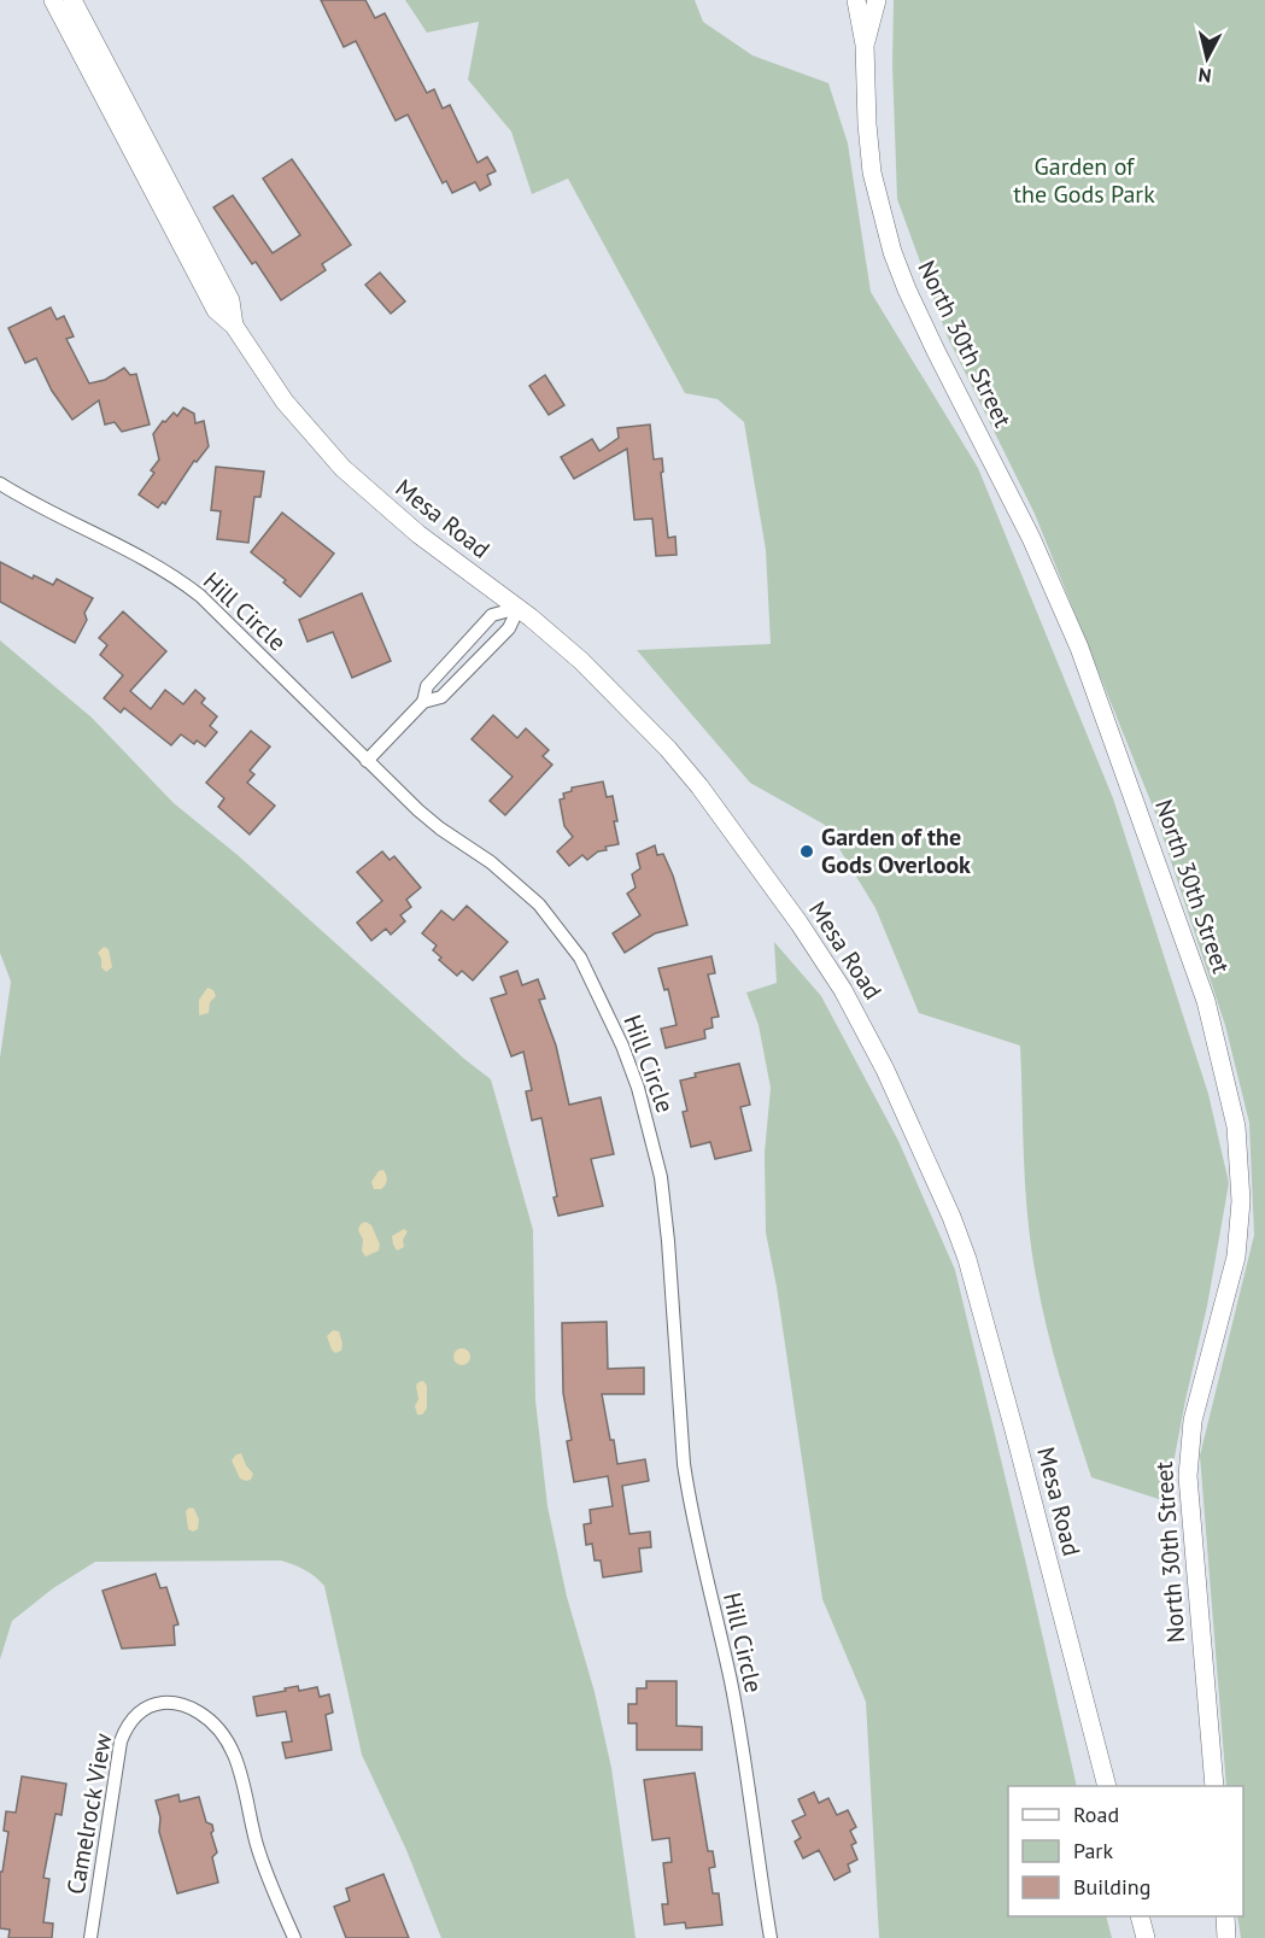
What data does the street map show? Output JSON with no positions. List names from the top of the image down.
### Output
{
  "streets": {
    "main road": ["North 30th Street", "Mesa Road"],
    "street": ["Hill Circle", "Camelrock View"]
  },
  "parks": ["Garden of the Gods Park"],
  "places": ["Garden of the Gods Overlook"],
  "legend": ["Road", "Park", "Building"],
  "north": "bottom"
}
